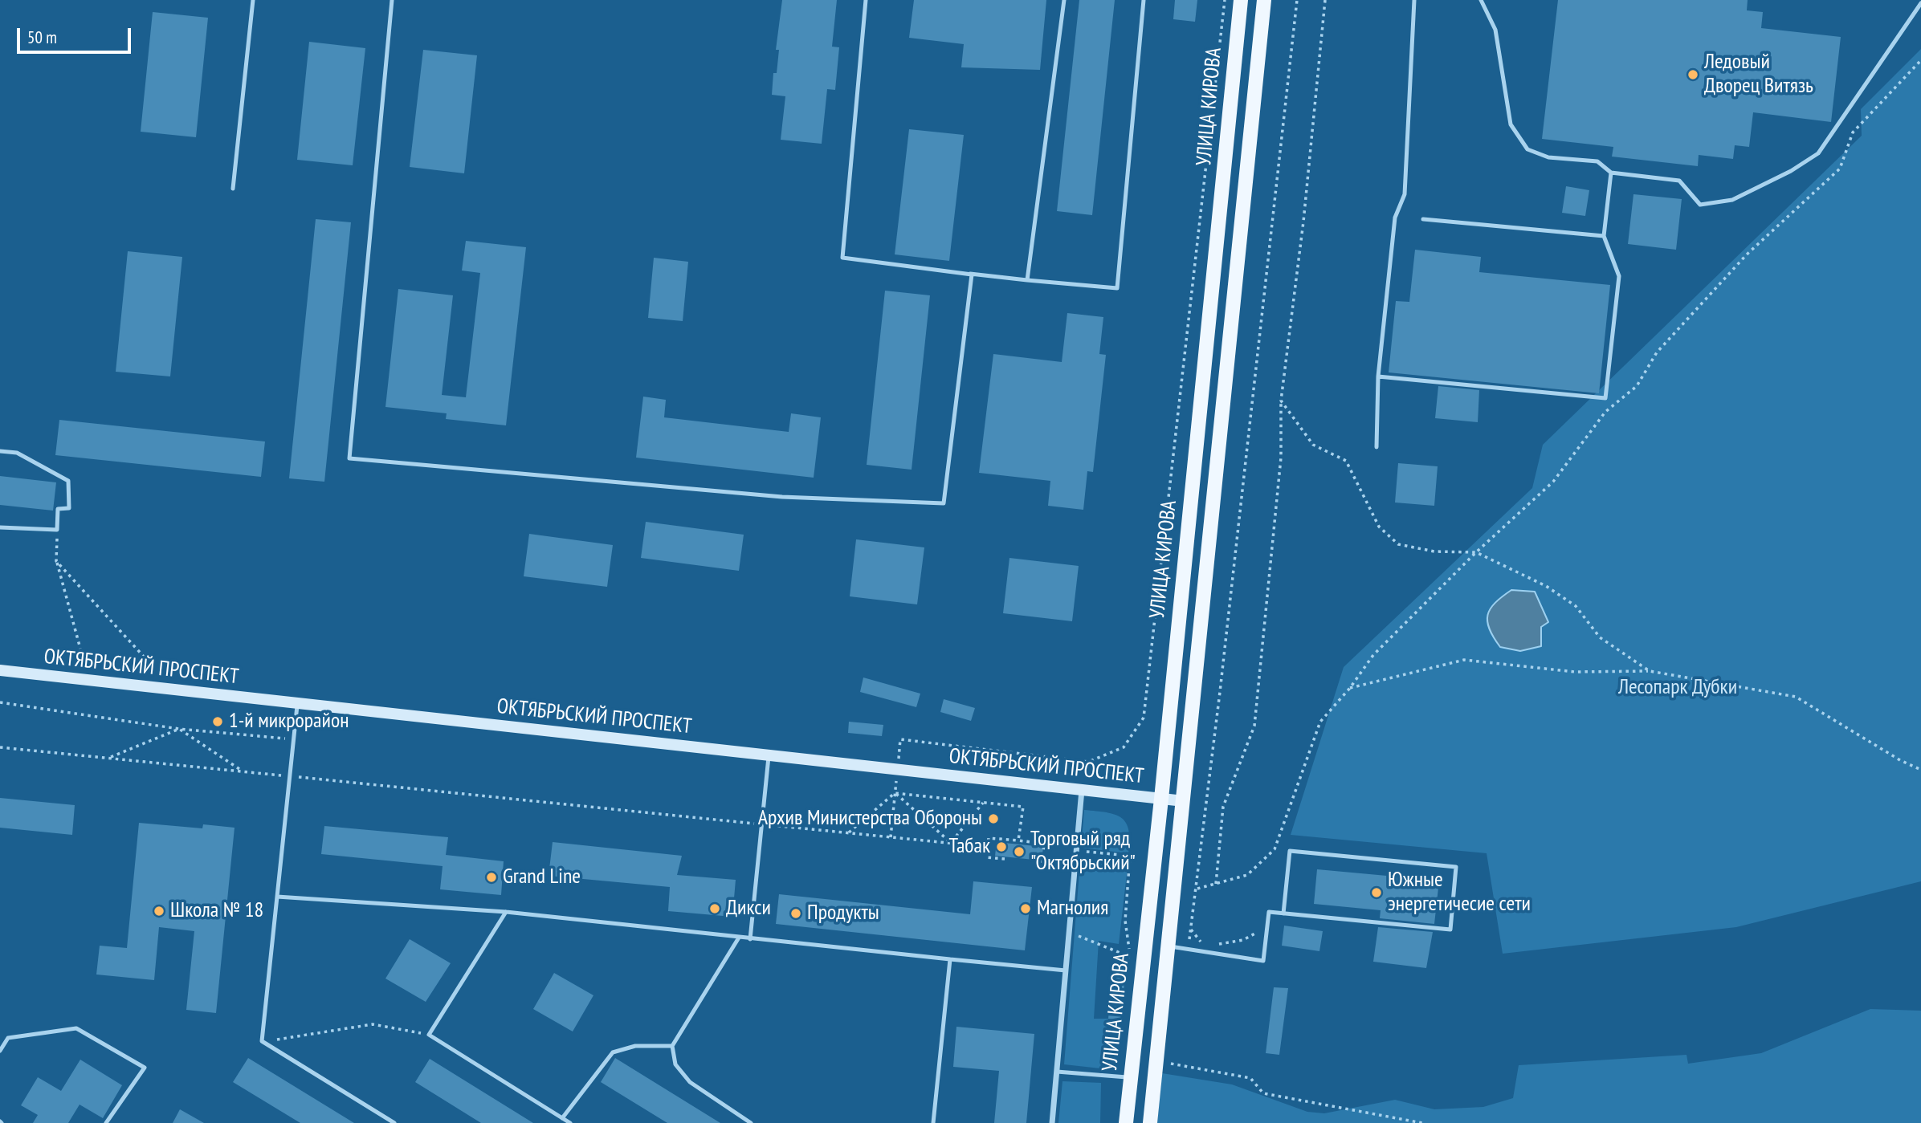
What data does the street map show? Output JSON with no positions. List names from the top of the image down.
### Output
{
  "streets": {
    "main road": ["УЛИЦА КИРОВА", "ОКТЯБРЬСКИЙ ПРОСПЕКТ"]
  },
  "crossings": [
    ["УЛИЦА КИРОВА", "ОКТЯБРЬСКИЙ ПРОСПЕКТ"]
  ],
  "parks": ["Лесопарк Дубки"],
  "places": [
    "Ледовый Дворец Витязь",
    "1-й микрорайон",
    "Архив Министерства Обороны",
    "Табак",
    "Торговый ряд \"Октябрьский\"",
    "Grand Line",
    "Южные энергетичесие сети",
    "Дикси",
    "Магнолия",
    "Школа № 18",
    "Продукты"
  ],
  "scale_bar": "50 m"
}
